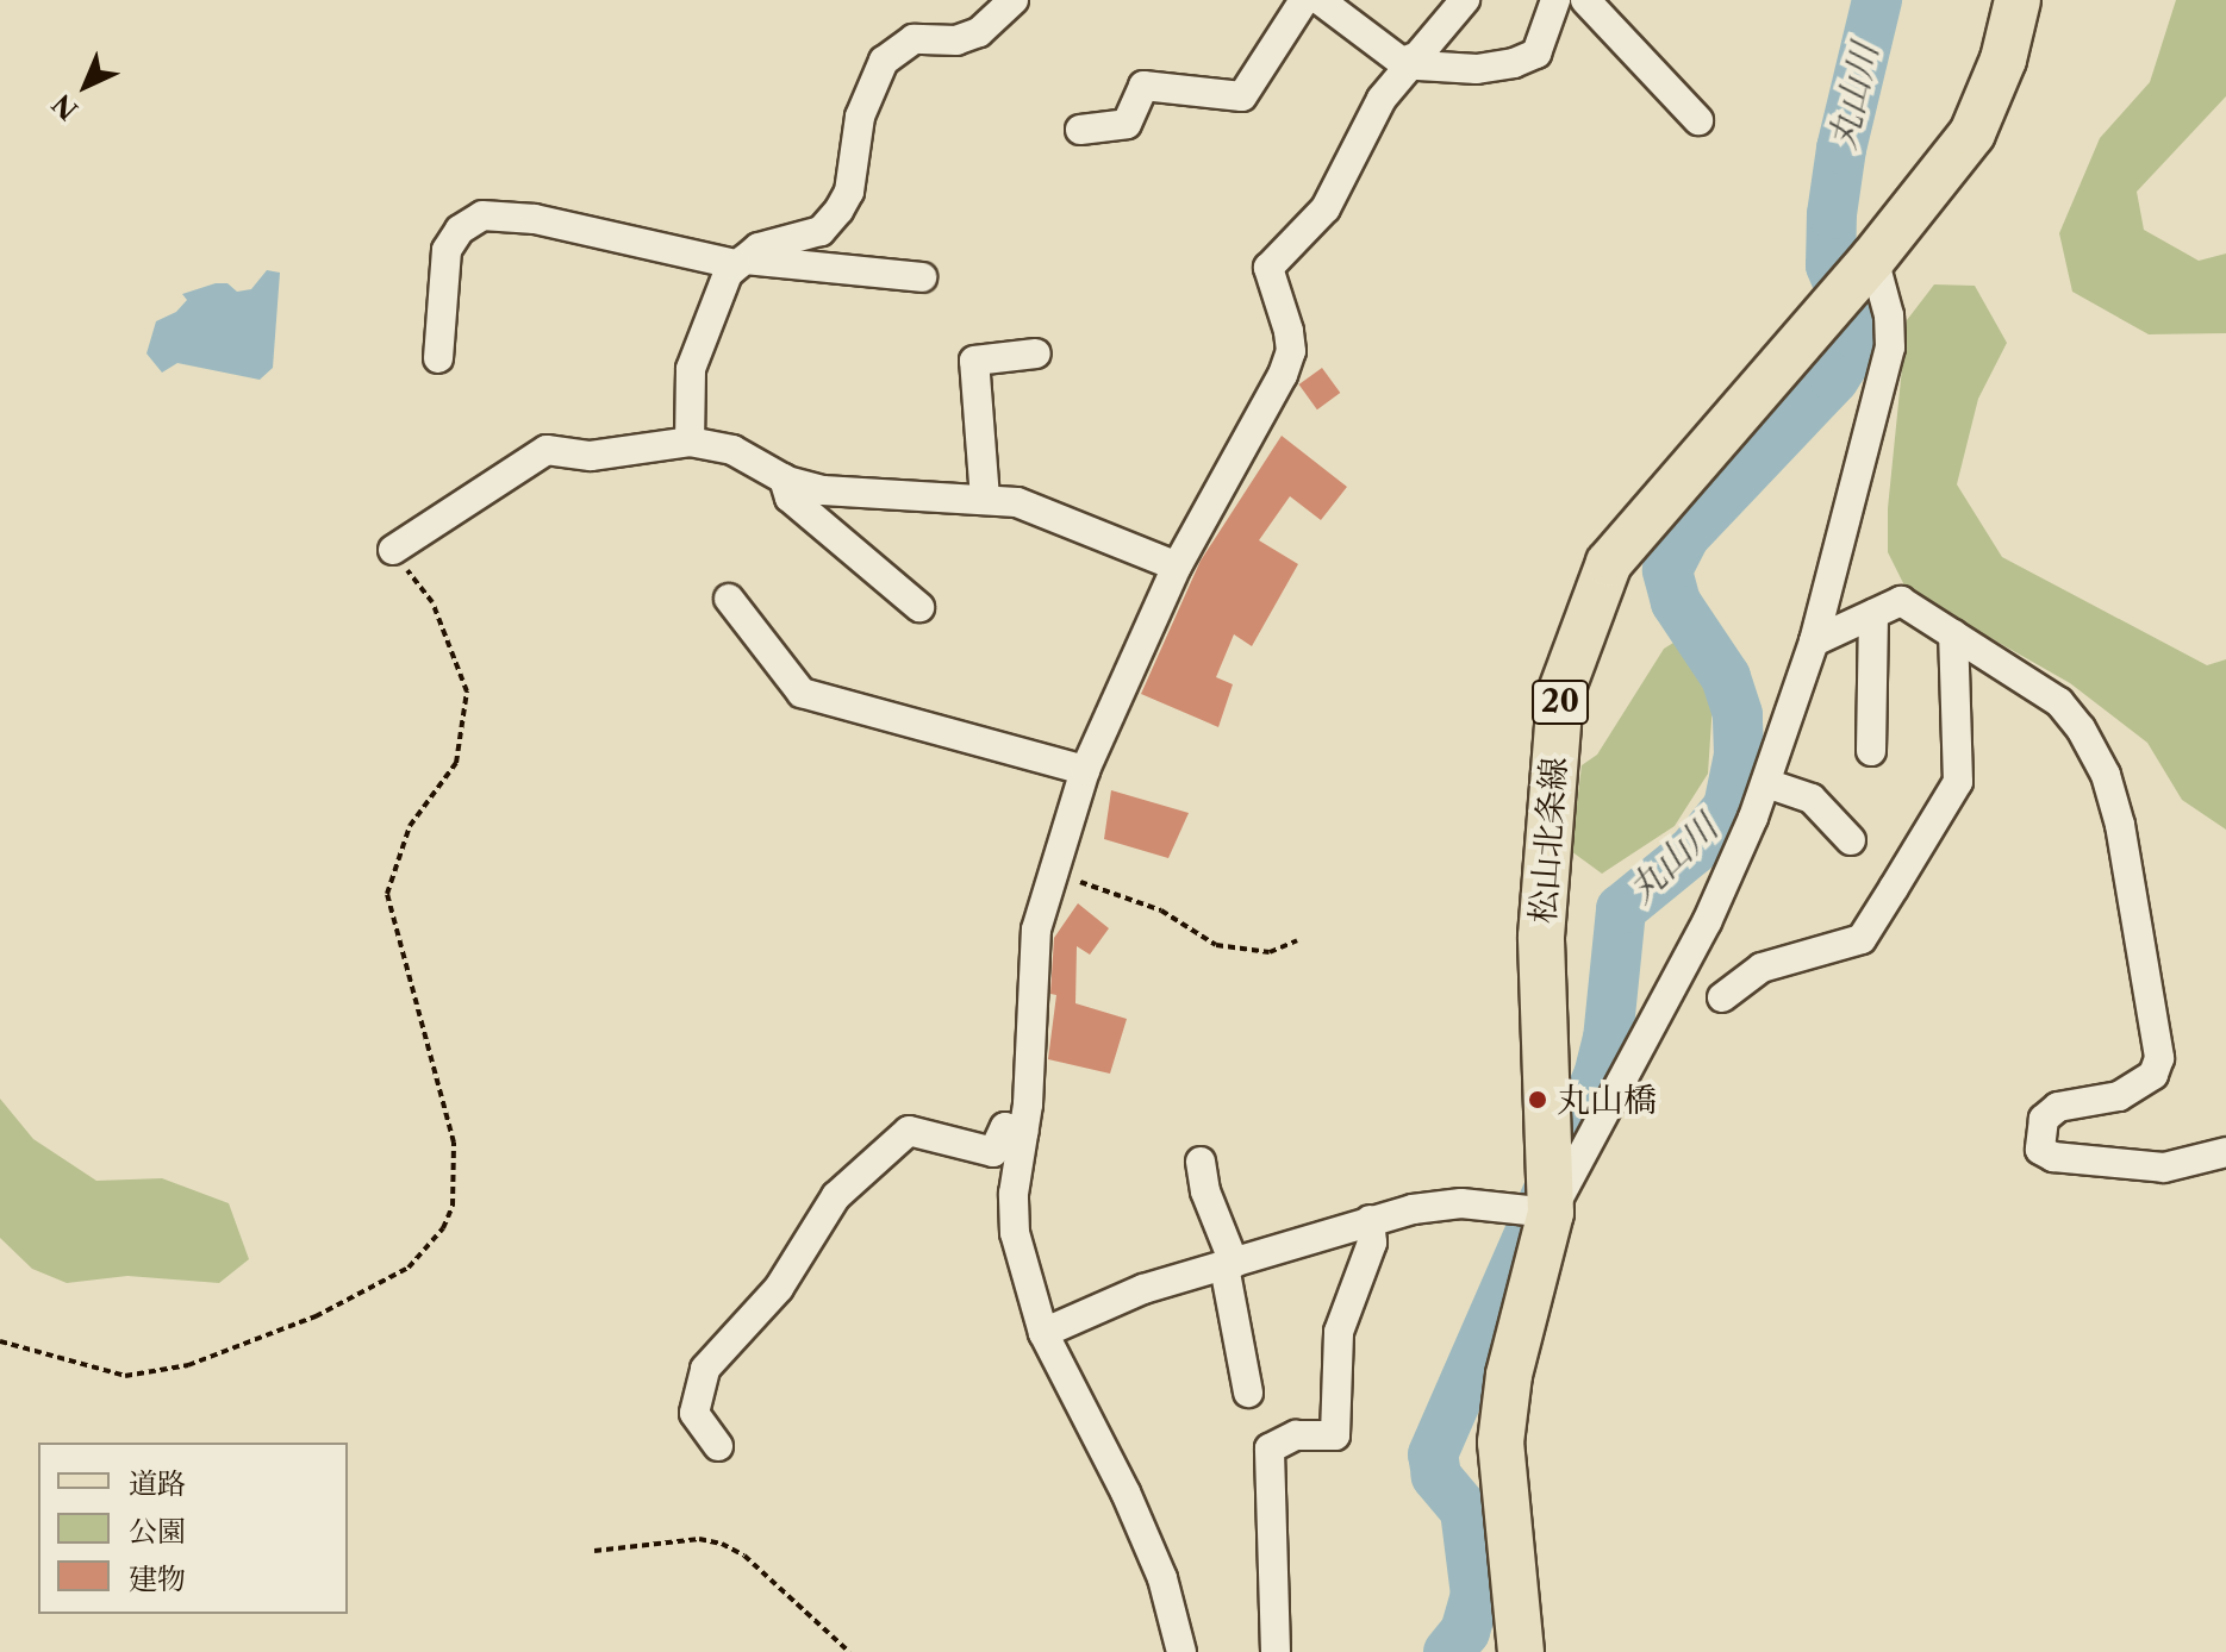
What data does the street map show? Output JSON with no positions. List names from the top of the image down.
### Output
{
  "streets": {
    "main road": ["20", "松山北条線"]
  },
  "water": ["丸山川"],
  "places": ["丸山橋"],
  "legend": ["道路", "公園", "建物"],
  "north": "bottom left"
}
